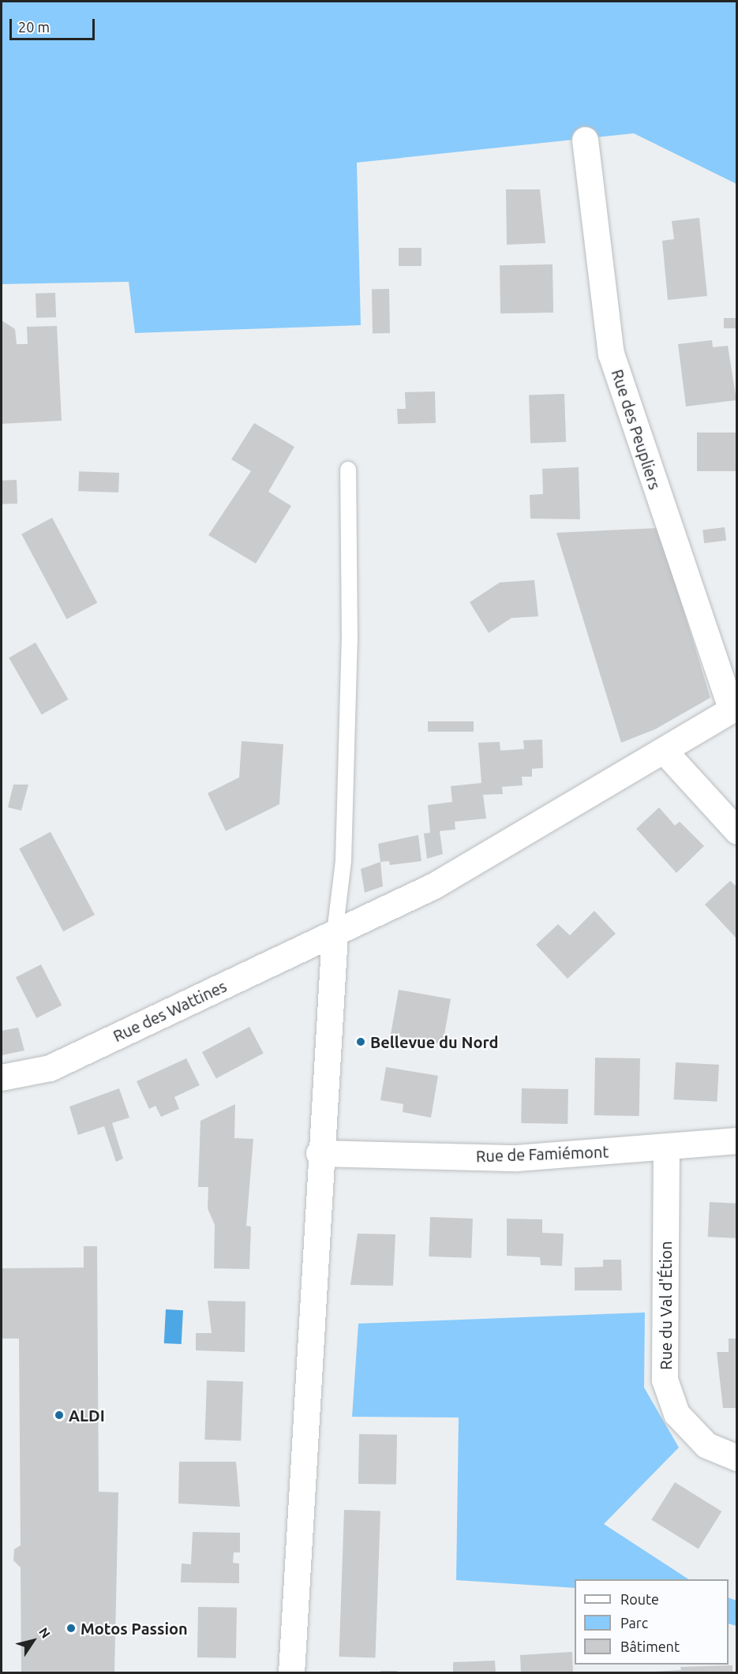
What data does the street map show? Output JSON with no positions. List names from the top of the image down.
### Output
{
  "streets": {
    "street": [
      "Rue des Peupliers",
      "Rue des Wattines",
      "Rue de Famiémont",
      "Rue du Val d'Étion"
    ]
  },
  "crossings": [
    ["Rue des Peupliers", "Rue des Wattines"],
    ["Rue de Famiémont", "Rue du Val d'Étion"]
  ],
  "places": ["Bellevue du Nord", "ALDI", "Motos Passion"],
  "legend": ["Route", "Parc", "Bâtiment"],
  "scale_bar": "20 m",
  "north": "top right"
}
